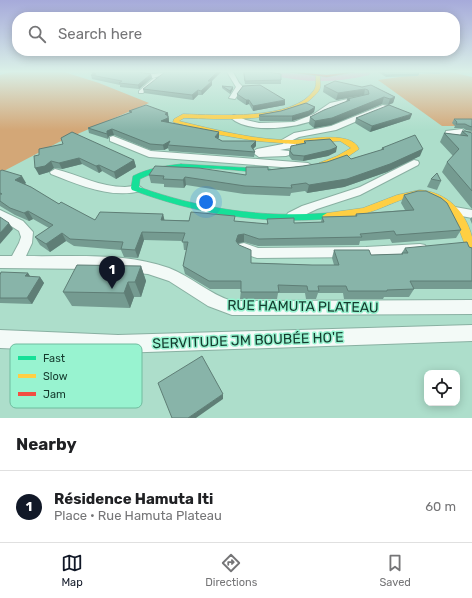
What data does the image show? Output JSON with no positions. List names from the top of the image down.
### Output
{
  "streets": {
    "street": ["RUE HAMUTA PLATEAU", "SERVITUDE JM BOUBÉE HO'E"]
  },
  "legend": ["Fast", "Slow", "Jam"],
  "page": {
    "search": "Search here",
    "pins": "1",
    "heading": "Nearby",
    "list": [
      {
        "mark": "1",
        "name": "Résidence Hamuta Iti",
        "note": "Place · Rue Hamuta Plateau",
        "value": "60 m"
      }
    ],
    "nav": ["Map", "Directions", "Saved"]
  }
}
